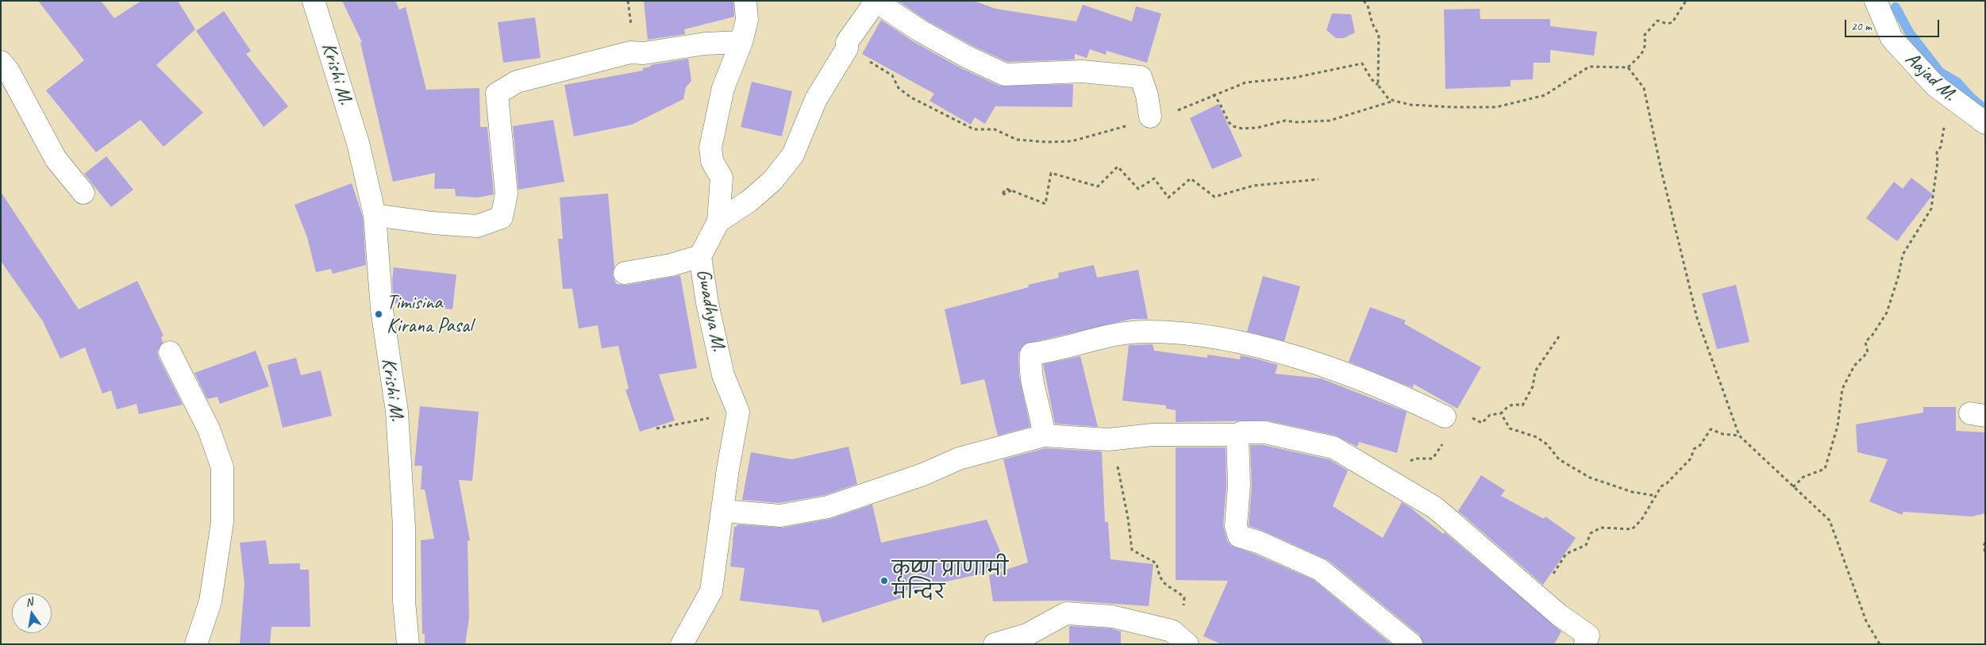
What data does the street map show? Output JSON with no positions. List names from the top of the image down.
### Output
{
  "streets": {
    "street": ["Krishi M.", "Aajad M.", "Gwadhya M."]
  },
  "places": ["Timisina Kirana Pasal", "कृष्ण प्राणामी मन्दिर"],
  "scale_bar": "20 m",
  "north": "top"
}
